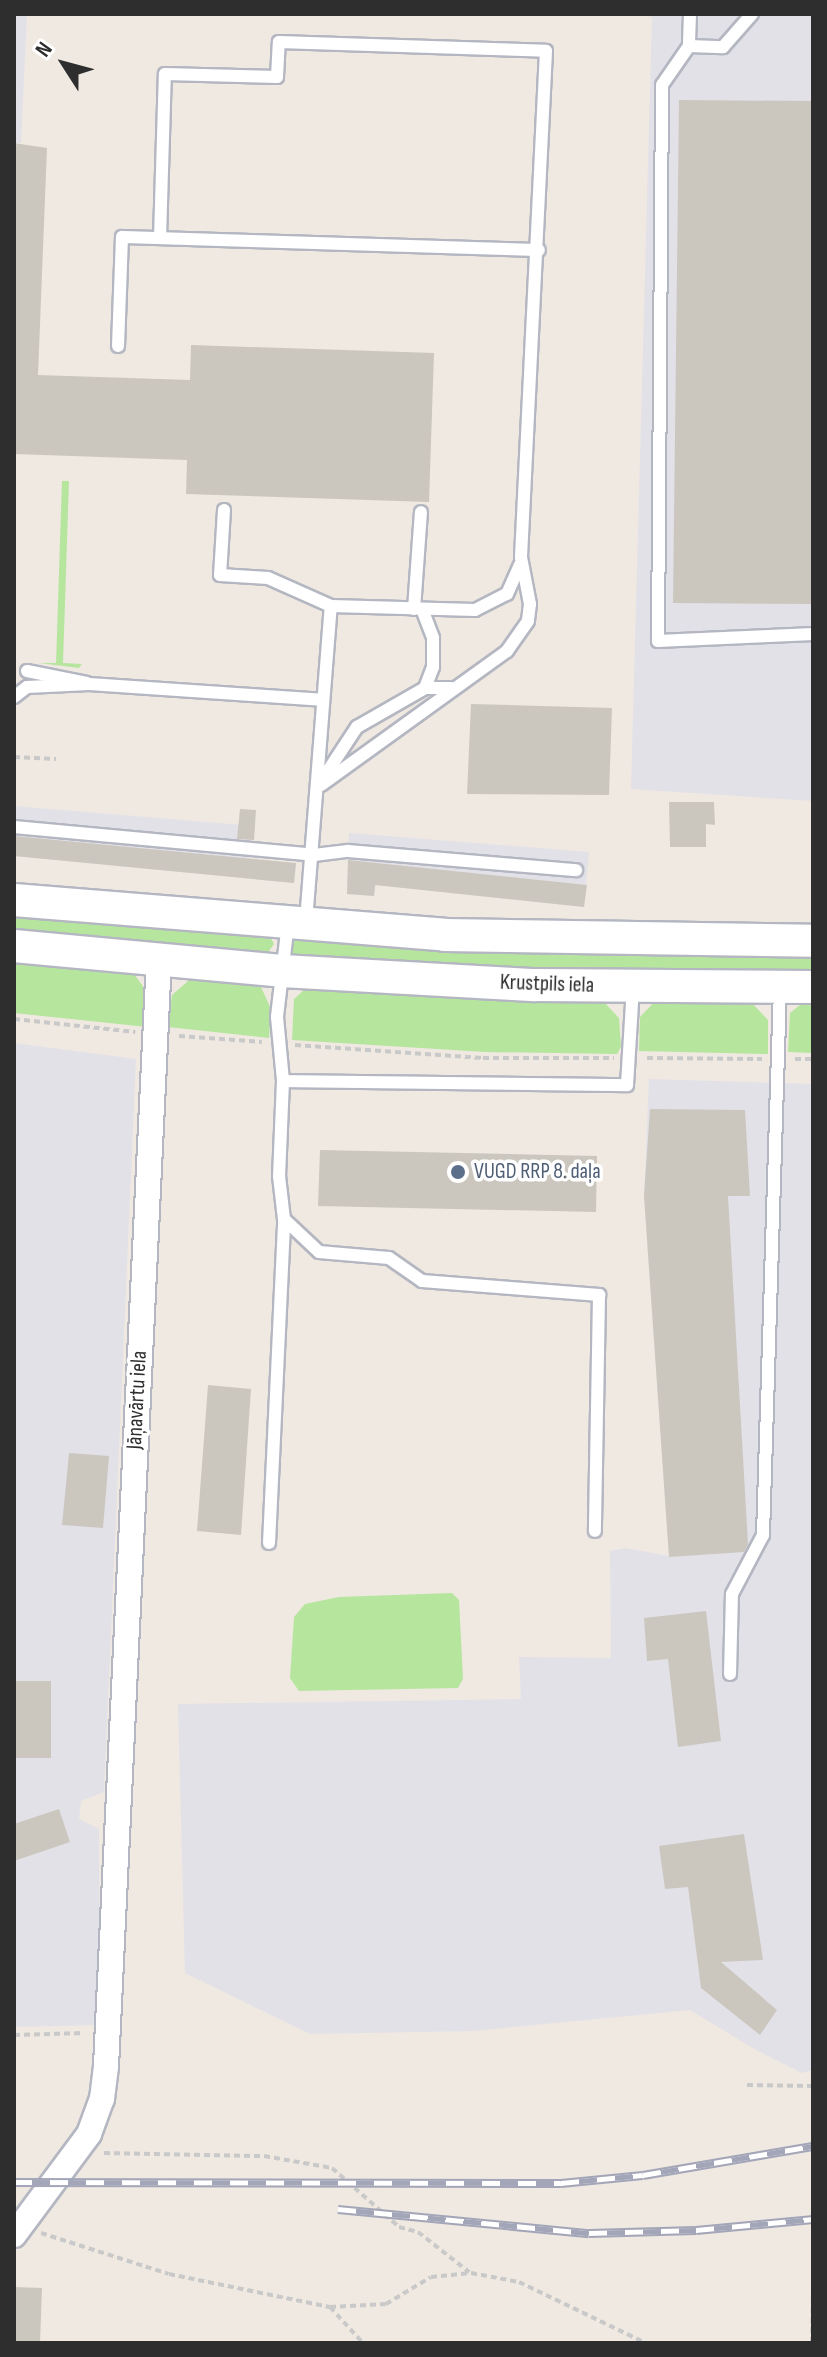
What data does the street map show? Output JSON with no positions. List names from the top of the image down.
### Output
{
  "streets": {
    "main road": ["Krustpils iela"],
    "street": ["Jāņavārtu iela"]
  },
  "crossings": [
    ["Krustpils iela", "Jāņavārtu iela"]
  ],
  "places": ["VUGD RRP 8. daļa"],
  "north": "top left"
}
